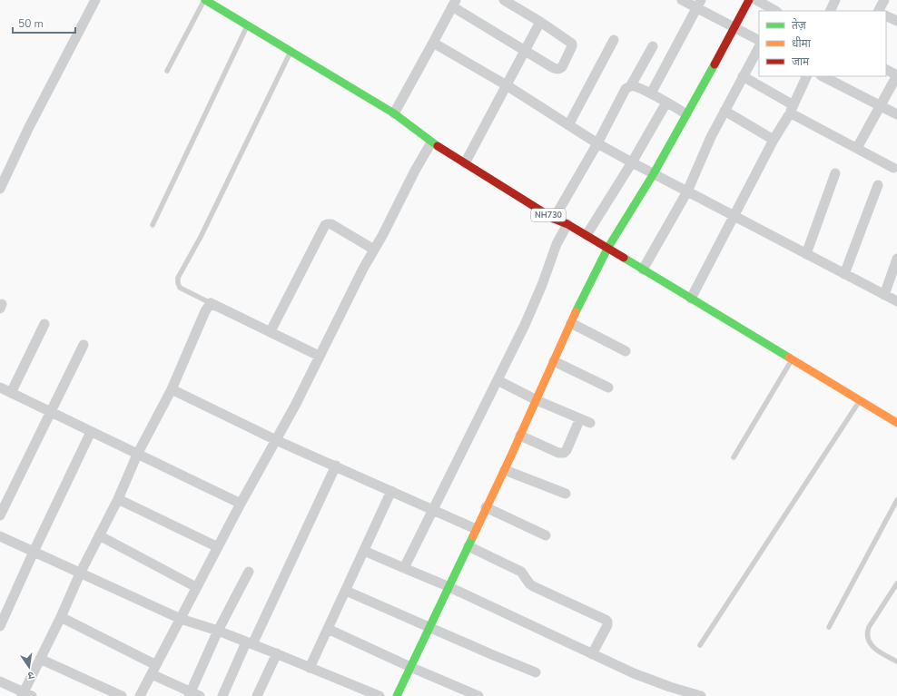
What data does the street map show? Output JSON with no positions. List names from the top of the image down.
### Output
{
  "streets": {
    "main road": ["NH730"]
  },
  "legend": ["तेज़", "धीमा", "जाम"],
  "scale_bar": "50 m",
  "north": "bottom"
}
